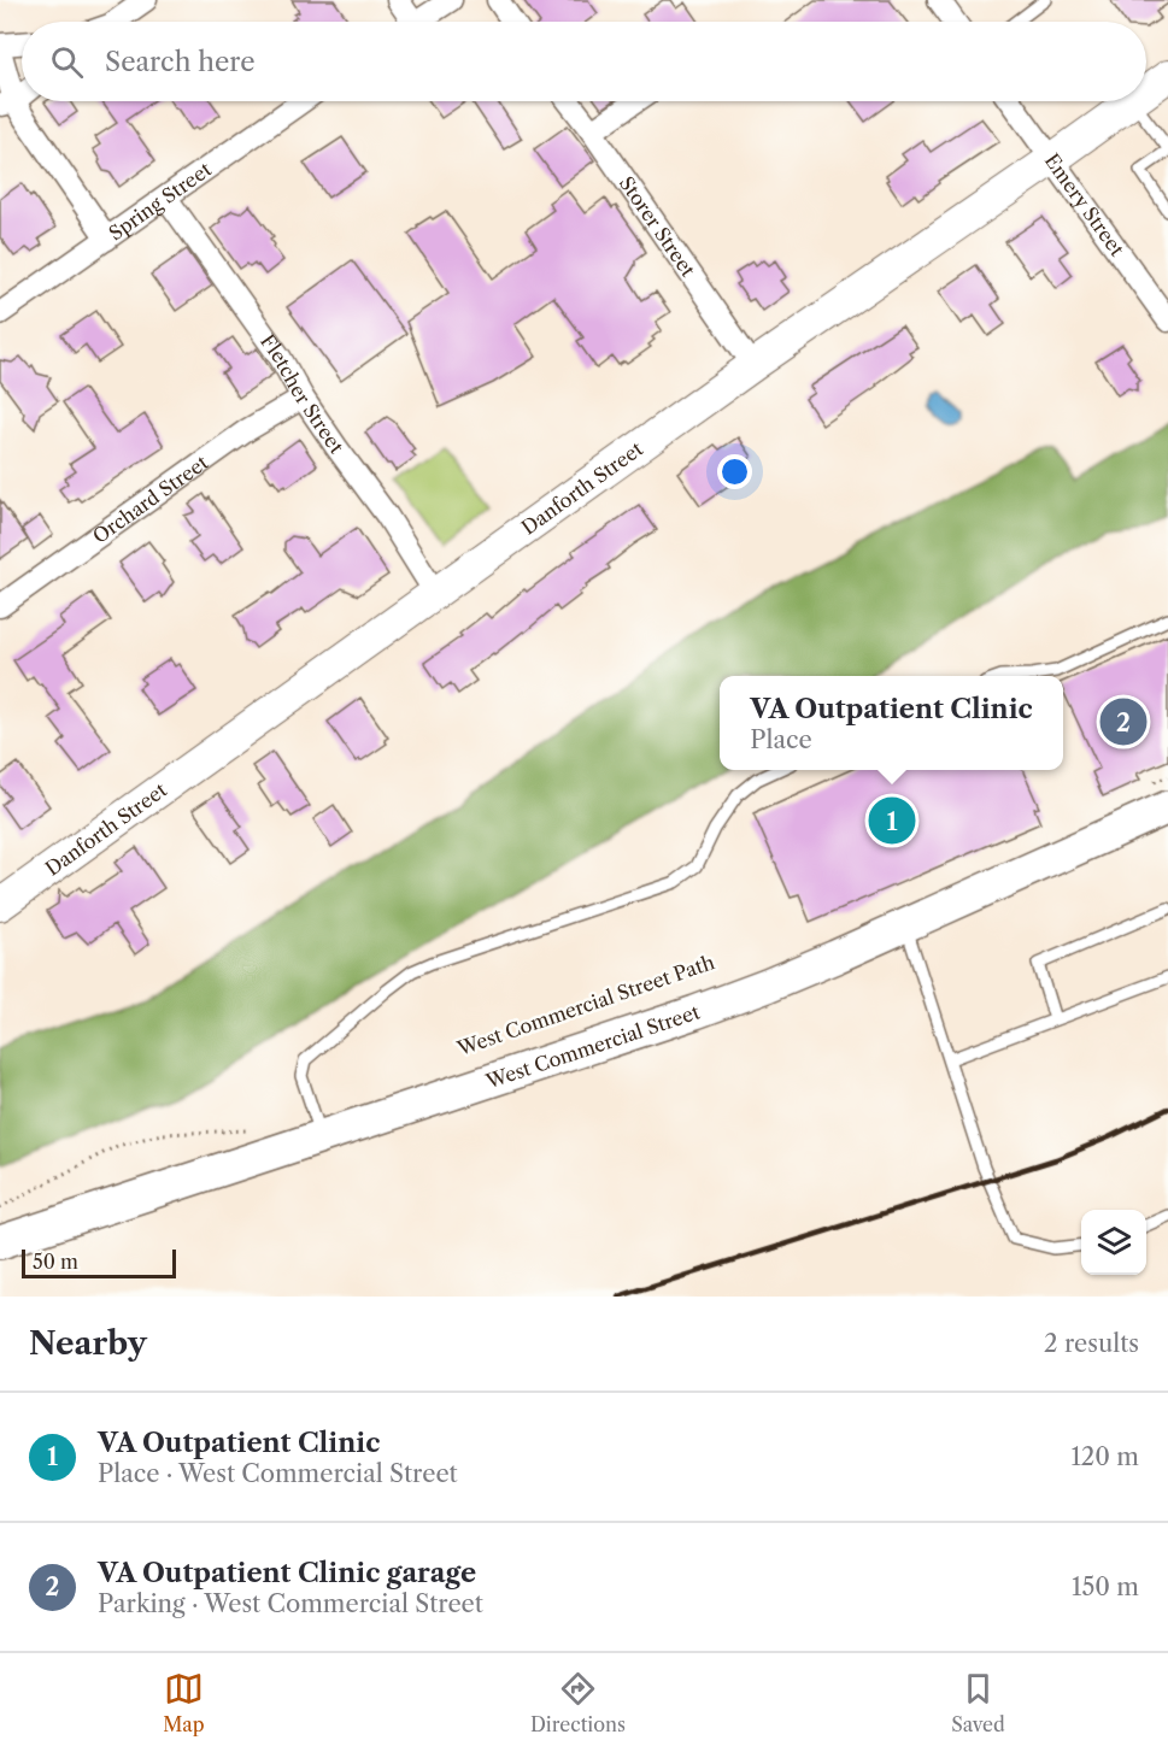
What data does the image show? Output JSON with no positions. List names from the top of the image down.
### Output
{
  "streets": {
    "main road": ["West Commercial Street"],
    "street": [
      "Spring Street",
      "Emery Street",
      "Storer Street",
      "Fletcher Street",
      "Danforth Street",
      "Orchard Street"
    ]
  },
  "crossings": [
    ["Spring Street", "Fletcher Street"],
    ["Emery Street", "Danforth Street"],
    ["Storer Street", "Danforth Street"],
    ["Fletcher Street", "Danforth Street"],
    ["Fletcher Street", "Orchard Street"]
  ],
  "scale_bar": "50 m",
  "page": {
    "search": "Search here",
    "popup": ["VA Outpatient Clinic", "Place"],
    "pins": ["2", "1"],
    "scale": "50 m",
    "heading": ["Nearby", "2 results"],
    "list": [
      {
        "mark": "1",
        "name": "VA Outpatient Clinic",
        "note": "Place · West Commercial Street",
        "value": "120 m"
      },
      {
        "mark": "2",
        "name": "VA Outpatient Clinic garage",
        "note": "Parking · West Commercial Street",
        "value": "150 m"
      }
    ],
    "nav": ["Map", "Directions", "Saved"]
  }
}
